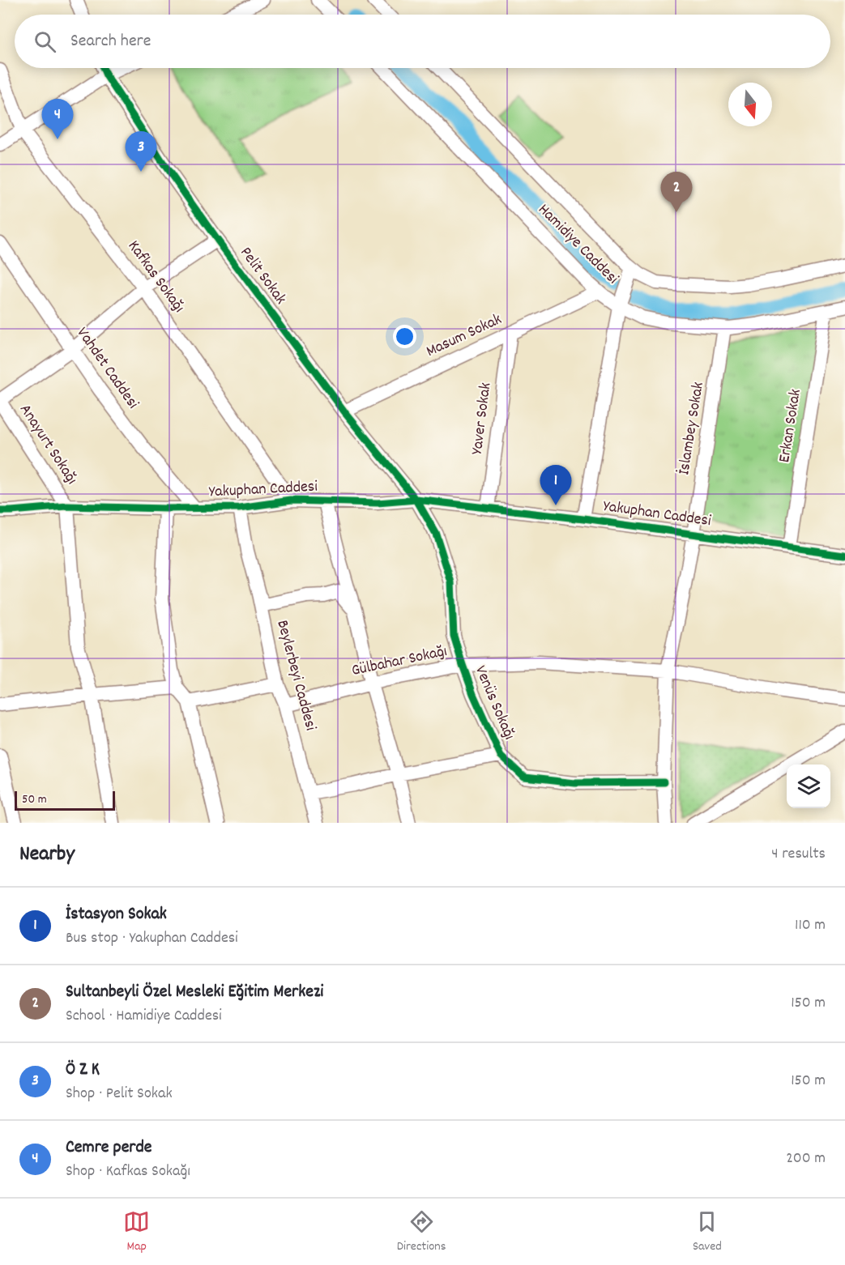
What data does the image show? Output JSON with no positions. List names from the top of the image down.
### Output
{
  "streets": {
    "street": [
      "Hamidiye Caddesi",
      "Pelit Sokak",
      "Kafkas Sokağı",
      "Masum Sokak",
      "Vahdet Caddesi",
      "Yaver Sokak",
      "Erkan Sokak",
      "İslambey Sokak",
      "Anayurt Sokağı",
      "Yakuphan Caddesi",
      "Gülbahar Sokağı",
      "Beylerbeyi Caddesi",
      "Venüs Sokağı"
    ]
  },
  "crossings": [
    ["Hamidiye Caddesi", "Masum Sokak"],
    ["Hamidiye Caddesi", "Erkan Sokak"],
    ["Hamidiye Caddesi", "İslambey Sokak"],
    ["Pelit Sokak", "Masum Sokak"],
    ["Pelit Sokak", "Yakuphan Caddesi"],
    ["Pelit Sokak", "Venüs Sokağı"],
    ["Kafkas Sokağı", "Yakuphan Caddesi"],
    ["Masum Sokak", "Yaver Sokak"],
    ["Vahdet Caddesi", "Yakuphan Caddesi"],
    ["Yaver Sokak", "Yakuphan Caddesi"],
    ["Erkan Sokak", "Yakuphan Caddesi"],
    ["İslambey Sokak", "Yakuphan Caddesi"],
    ["İslambey Sokak", "Gülbahar Sokağı"],
    ["İslambey Sokak", "Venüs Sokağı"],
    ["Anayurt Sokağı", "Yakuphan Caddesi"],
    ["Yakuphan Caddesi", "Beylerbeyi Caddesi"],
    ["Yakuphan Caddesi", "Venüs Sokağı"],
    ["Gülbahar Sokağı", "Beylerbeyi Caddesi"],
    ["Gülbahar Sokağı", "Venüs Sokağı"]
  ],
  "scale_bar": "50 m",
  "north": "bottom",
  "page": {
    "search": "Search here",
    "pins": [
      "4",
      "3",
      "2",
      "1"
    ],
    "scale": "50 m",
    "heading": ["Nearby", "4 results"],
    "list": [
      {
        "mark": "1",
        "name": "İstasyon Sokak",
        "note": "Bus stop · Yakuphan Caddesi",
        "value": "110 m"
      },
      {
        "mark": "2",
        "name": "Sultanbeyli Özel Mesleki Eğitim Merkezi",
        "note": "School · Hamidiye Caddesi",
        "value": "150 m"
      },
      {
        "mark": "3",
        "name": "Ö Z K",
        "note": "Shop · Pelit Sokak",
        "value": "150 m"
      },
      {
        "mark": "4",
        "name": "Cemre perde",
        "note": "Shop · Kafkas Sokağı",
        "value": "200 m"
      }
    ],
    "nav": ["Map", "Directions", "Saved"]
  }
}
